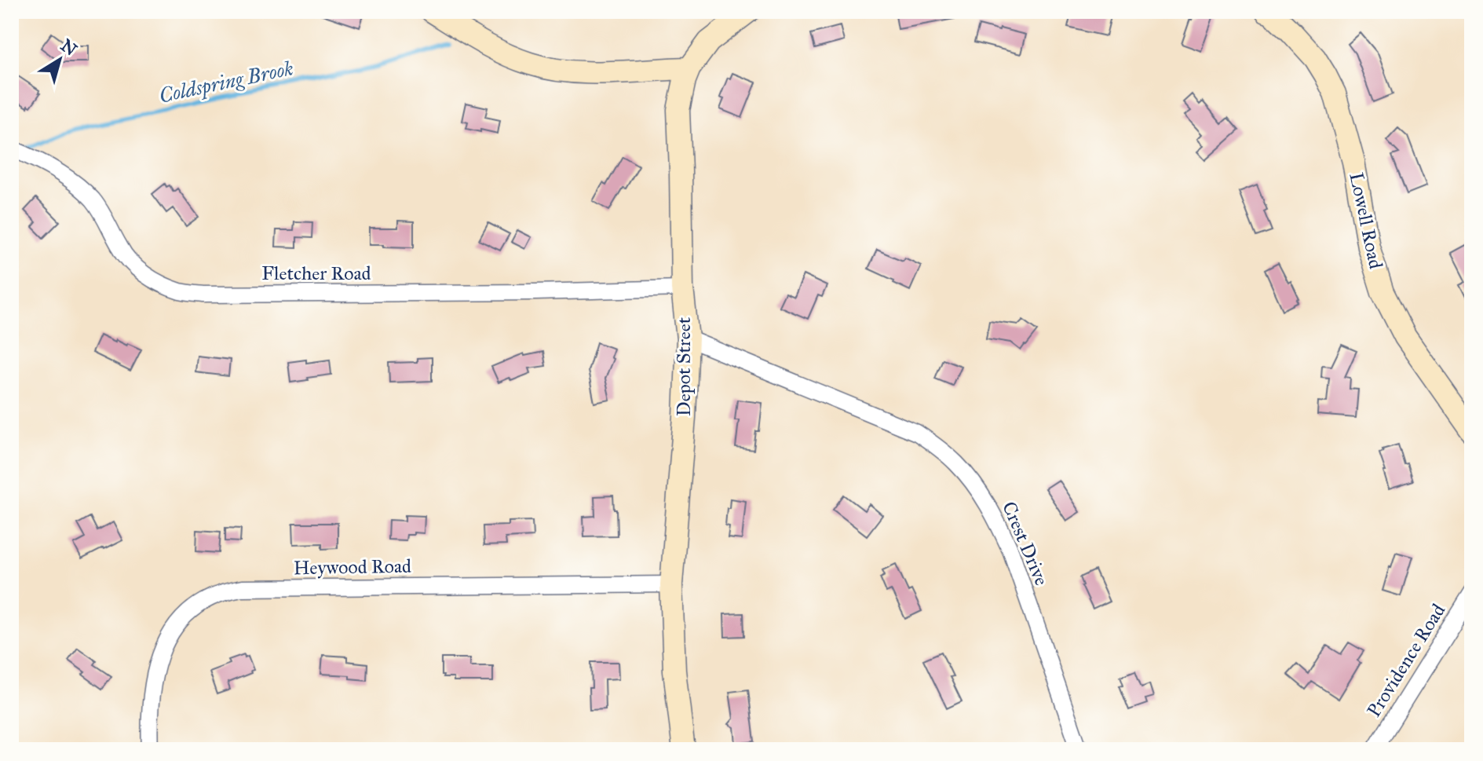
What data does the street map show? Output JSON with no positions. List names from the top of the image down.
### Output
{
  "streets": {
    "main road": ["Lowell Road", "Depot Street"],
    "street": [
      "Fletcher Road",
      "Crest Drive",
      "Heywood Road",
      "Providence Road"
    ]
  },
  "crossings": [
    ["Fletcher Road", "Depot Street"],
    ["Depot Street", "Crest Drive"],
    ["Depot Street", "Heywood Road"]
  ],
  "water": ["Coldspring Brook"],
  "north": "top right"
}
